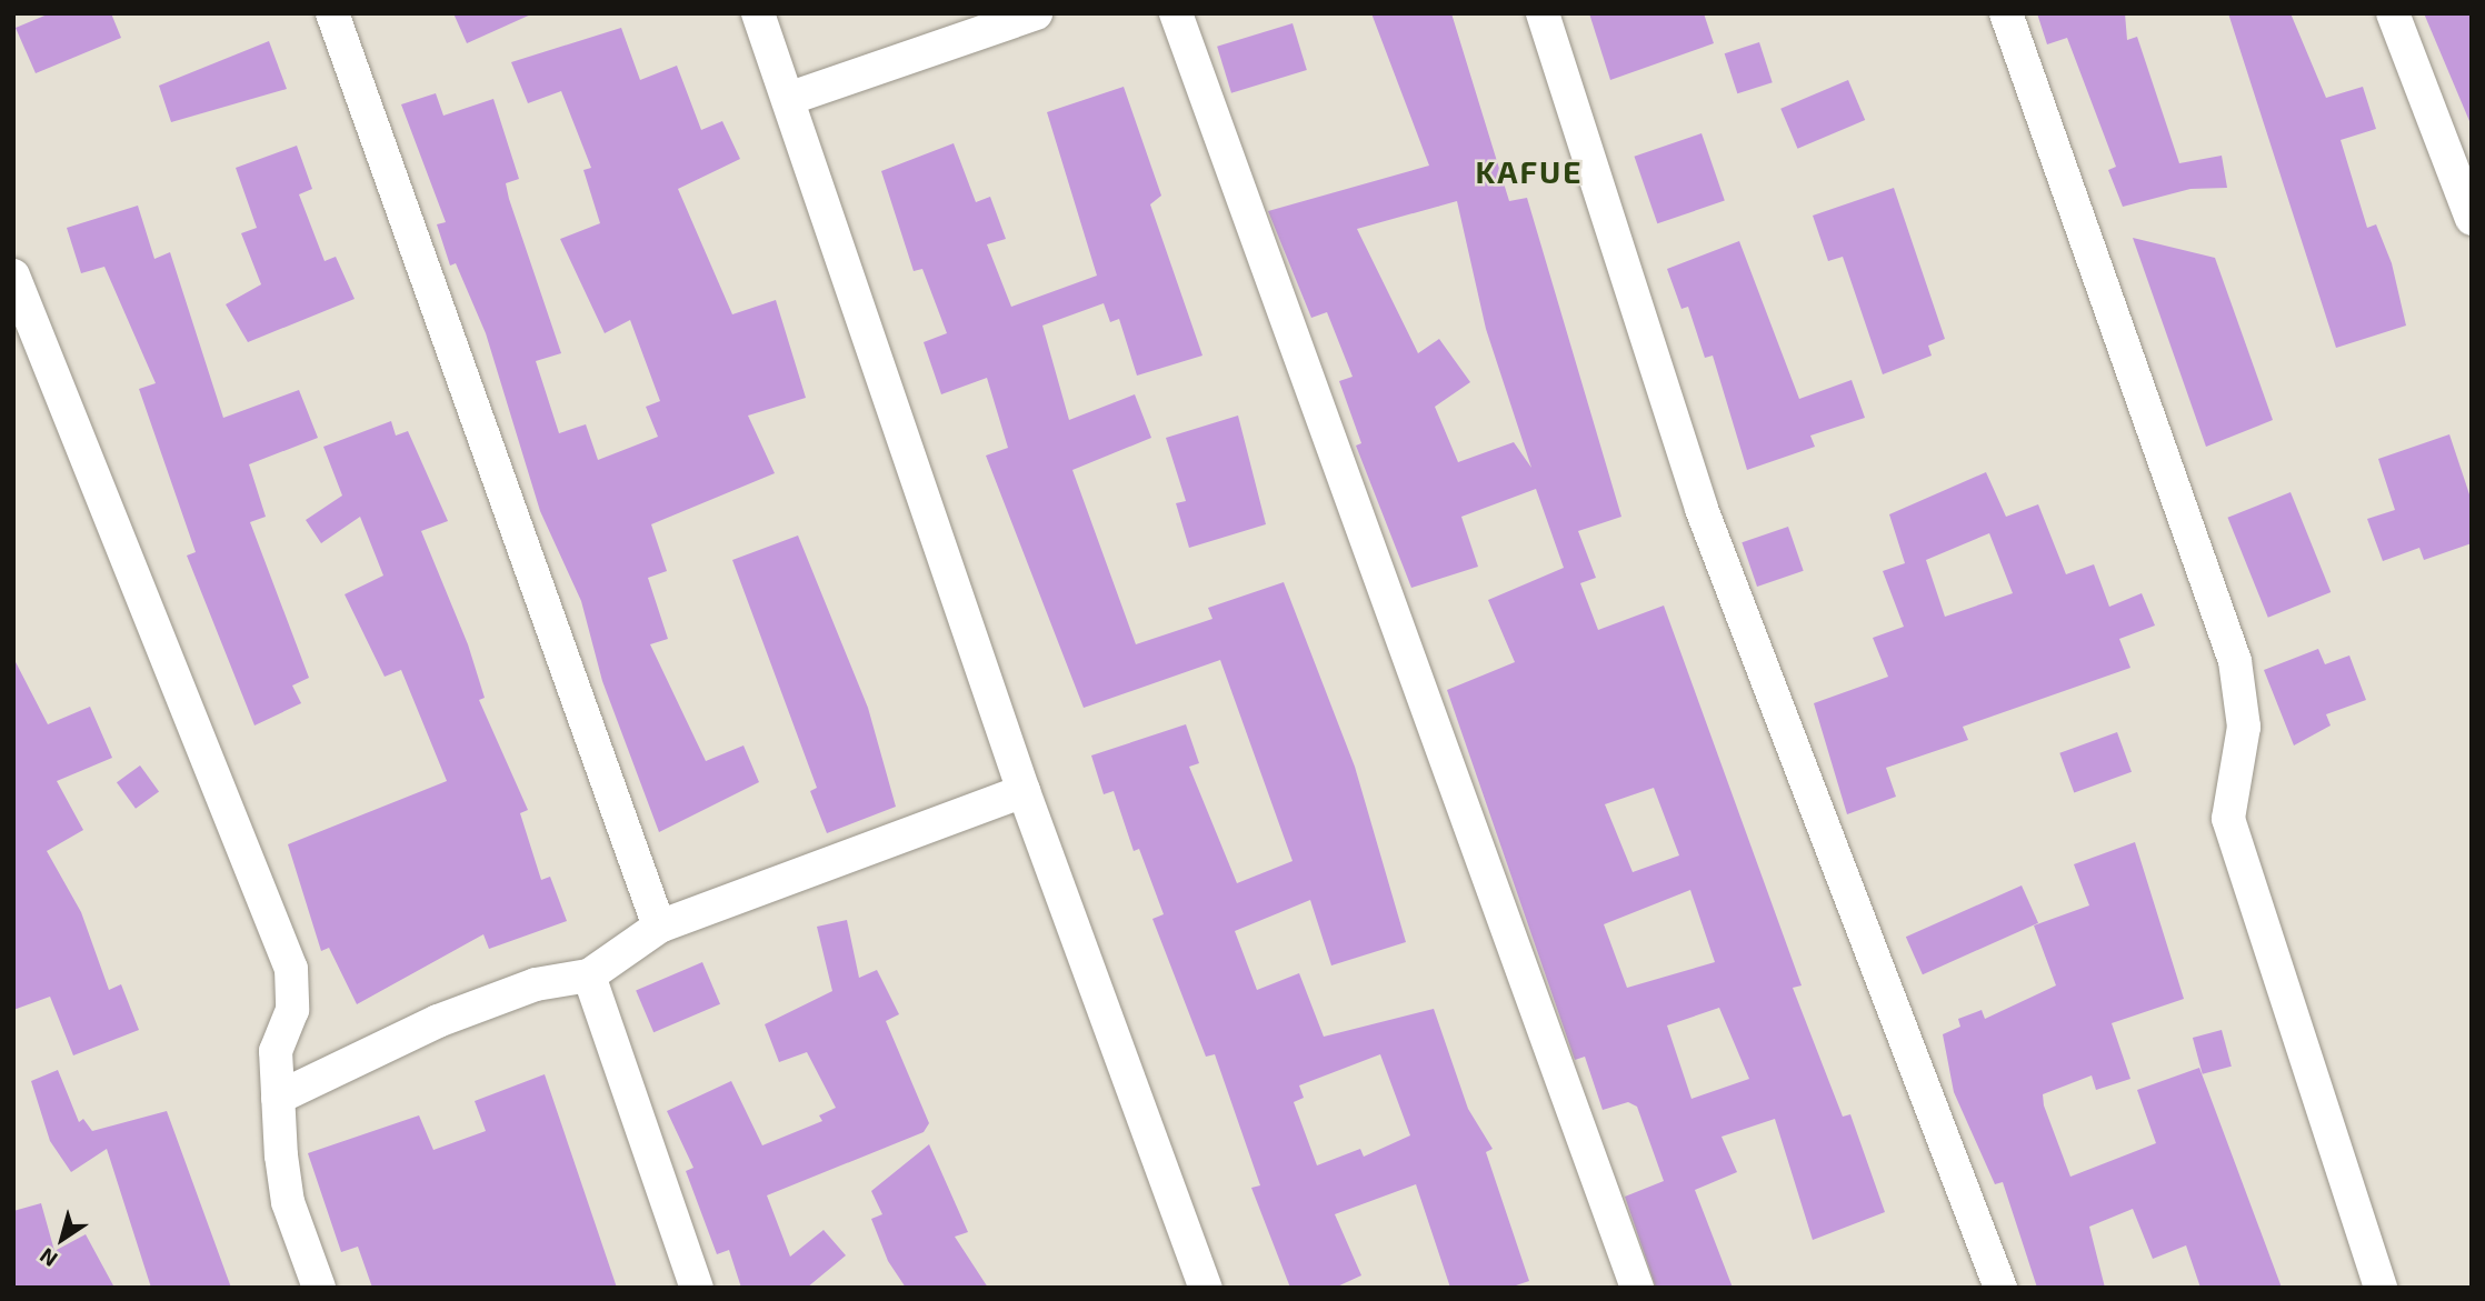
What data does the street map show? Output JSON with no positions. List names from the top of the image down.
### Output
{
  "districts": ["KAFUE"],
  "north": "bottom left"
}
